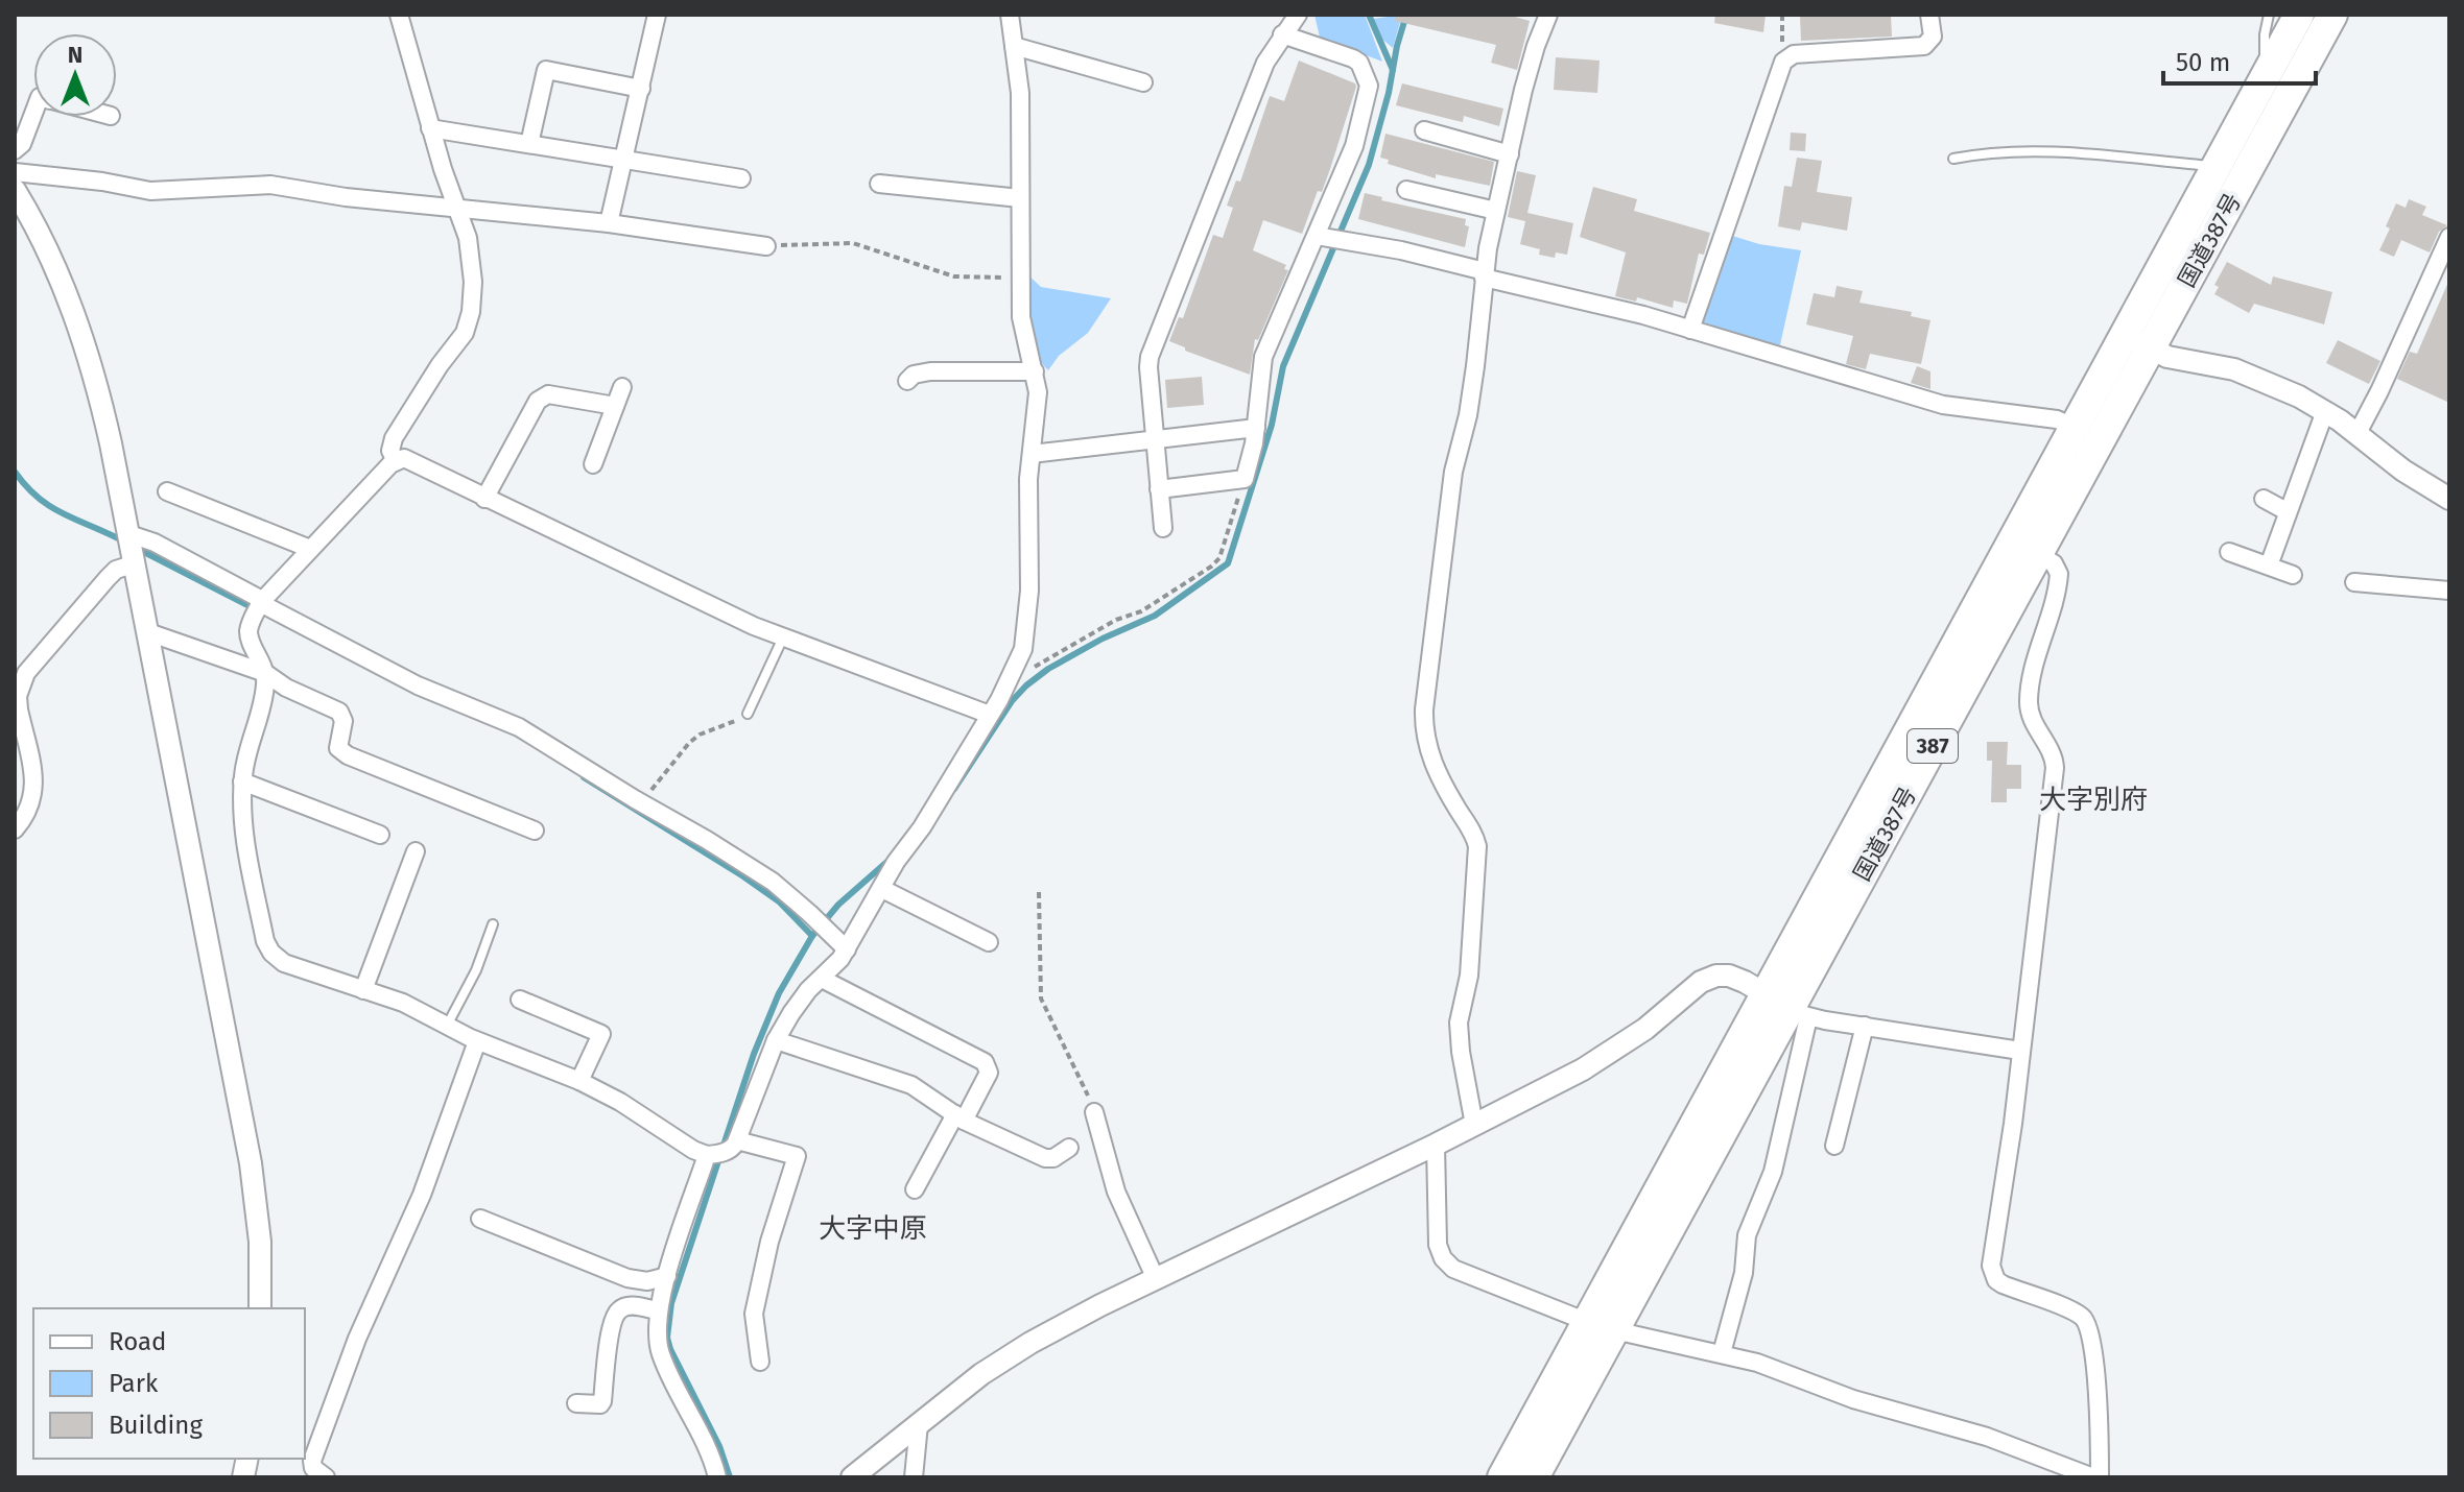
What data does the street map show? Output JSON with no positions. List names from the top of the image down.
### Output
{
  "streets": {
    "highway": ["国道387号", "387"]
  },
  "districts": ["大字別府", "大字中原"],
  "legend": ["Road", "Park", "Building"],
  "scale_bar": "50 m",
  "north": "top"
}
